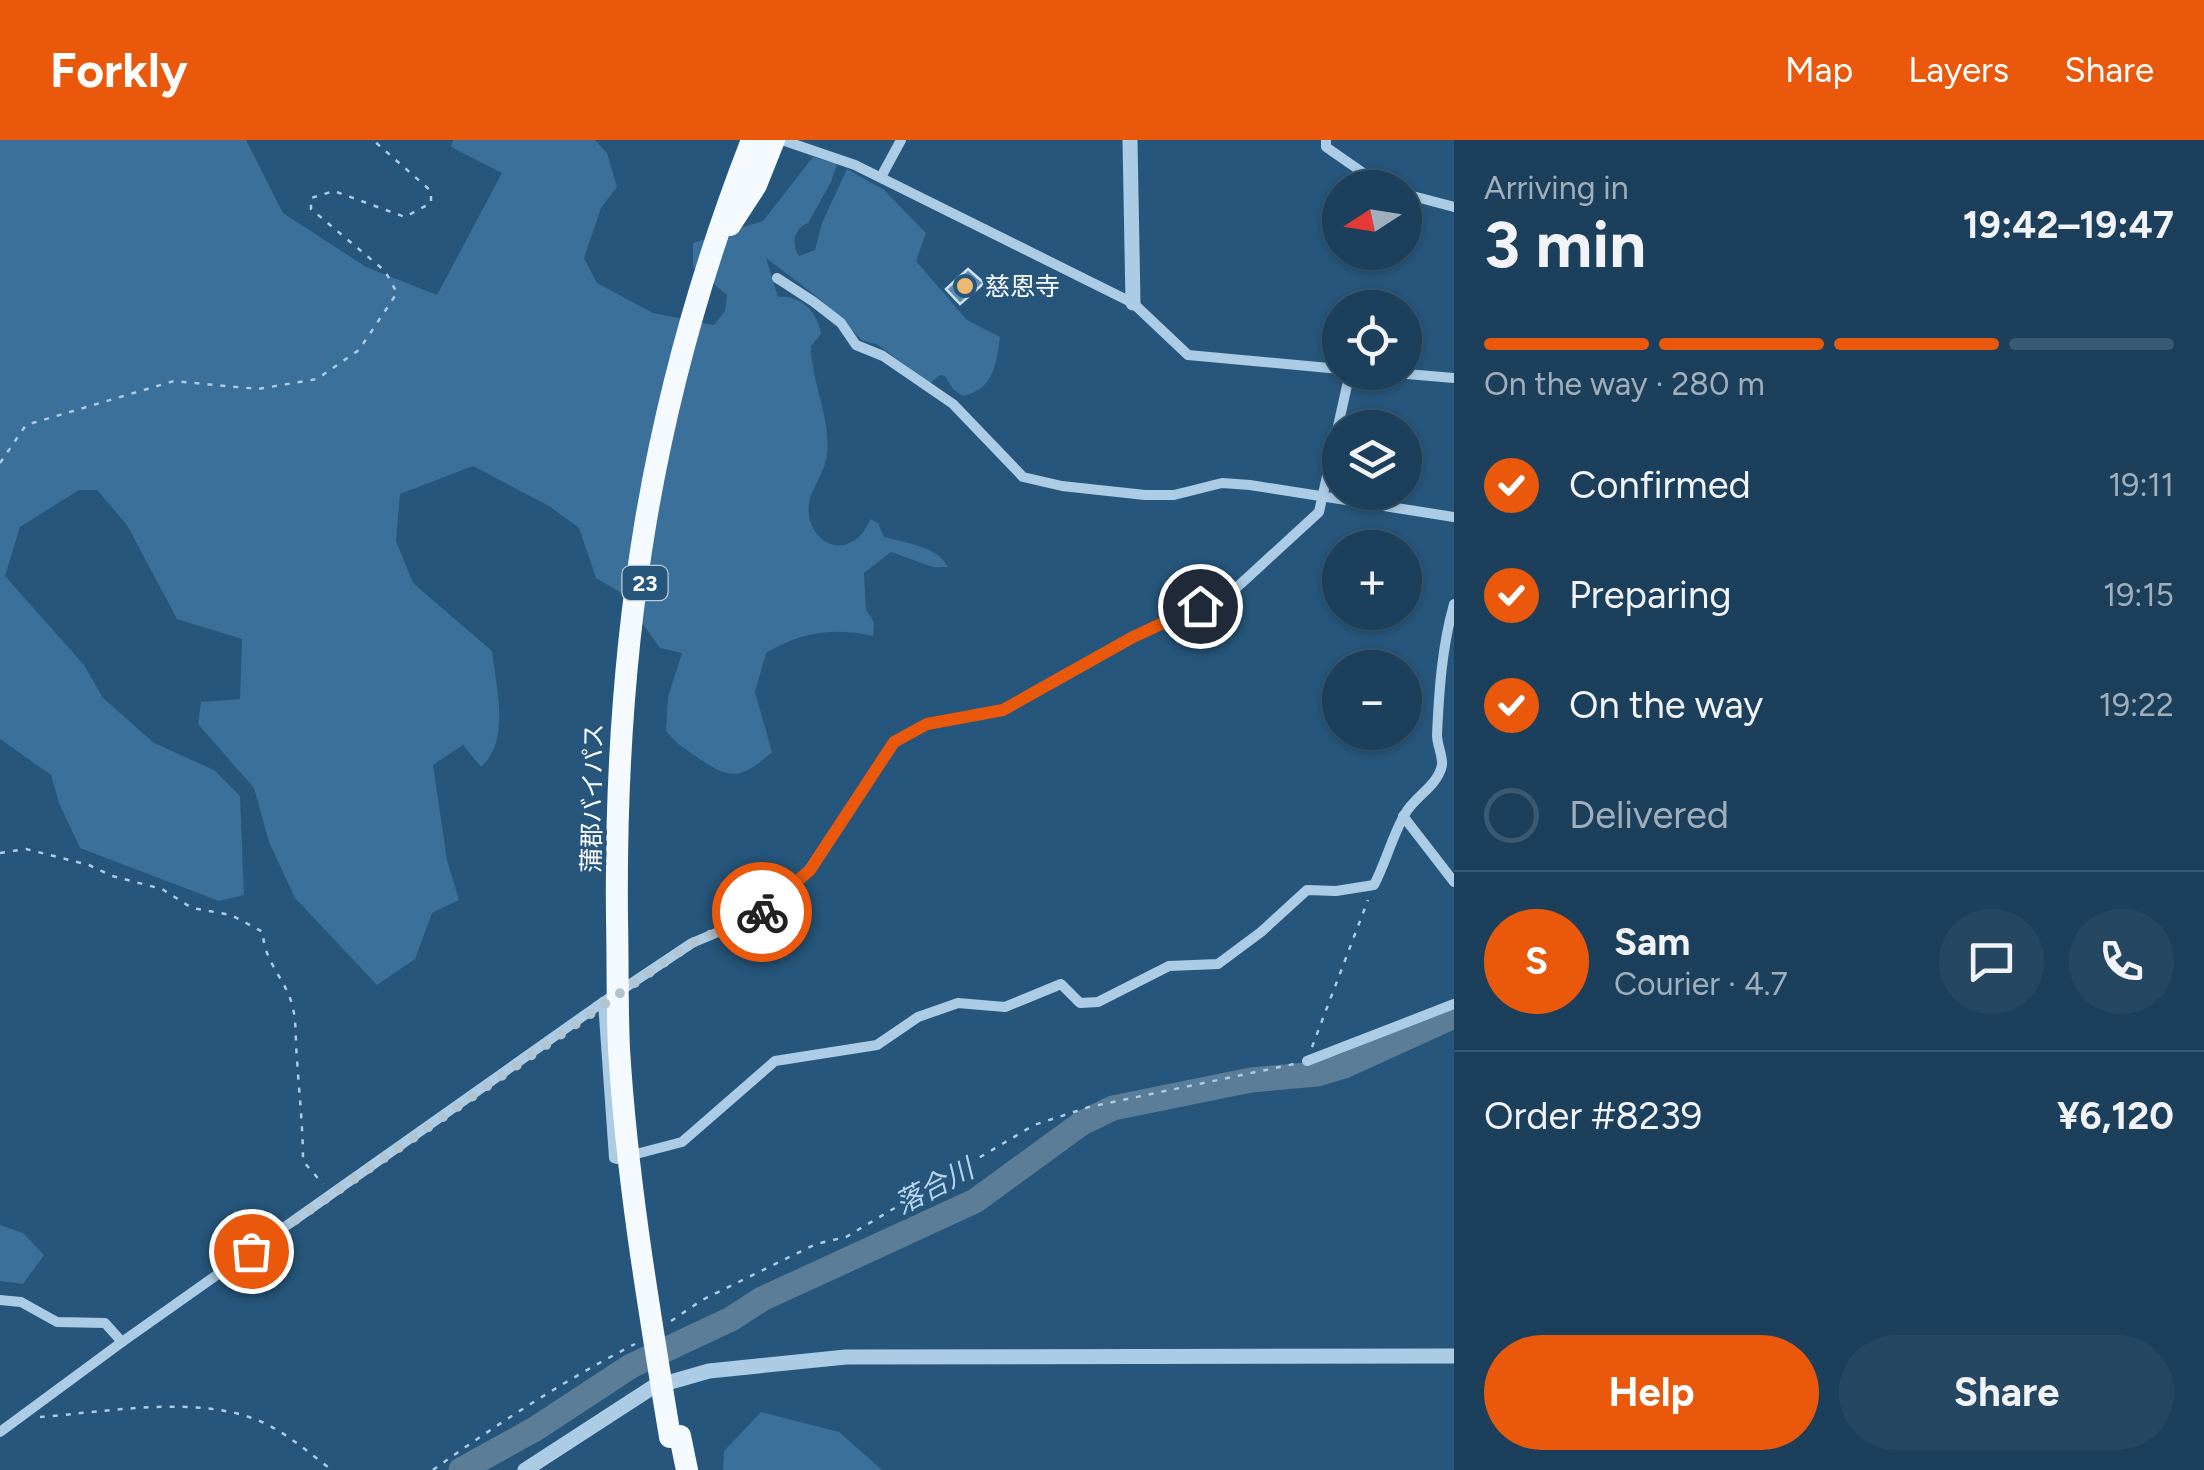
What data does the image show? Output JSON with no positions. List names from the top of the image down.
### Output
{
  "streets": {
    "highway": ["23", "蒲郡バイパス"]
  },
  "water": ["落合川"],
  "places": ["慈恩寺"],
  "north": "left",
  "page": {
    "header": "Forkly",
    "nav": ["Map", "Layers", "Share"],
    "heading": ["3 min", "Arriving in", "19:42–19:47"],
    "panel": [
      "Sam",
      "Courier · 4.7",
      "Order #8239",
      "¥6,120"
    ],
    "map_buttons": ["+", "−"],
    "bar": "On the way · 280 m",
    "list": [
      ["Confirmed", "19:11"],
      ["Preparing", "19:15"],
      ["On the way", "19:22"],
      "Delivered"
    ],
    "round": "S",
    "buttons": ["Help", "Share"]
  }
}
